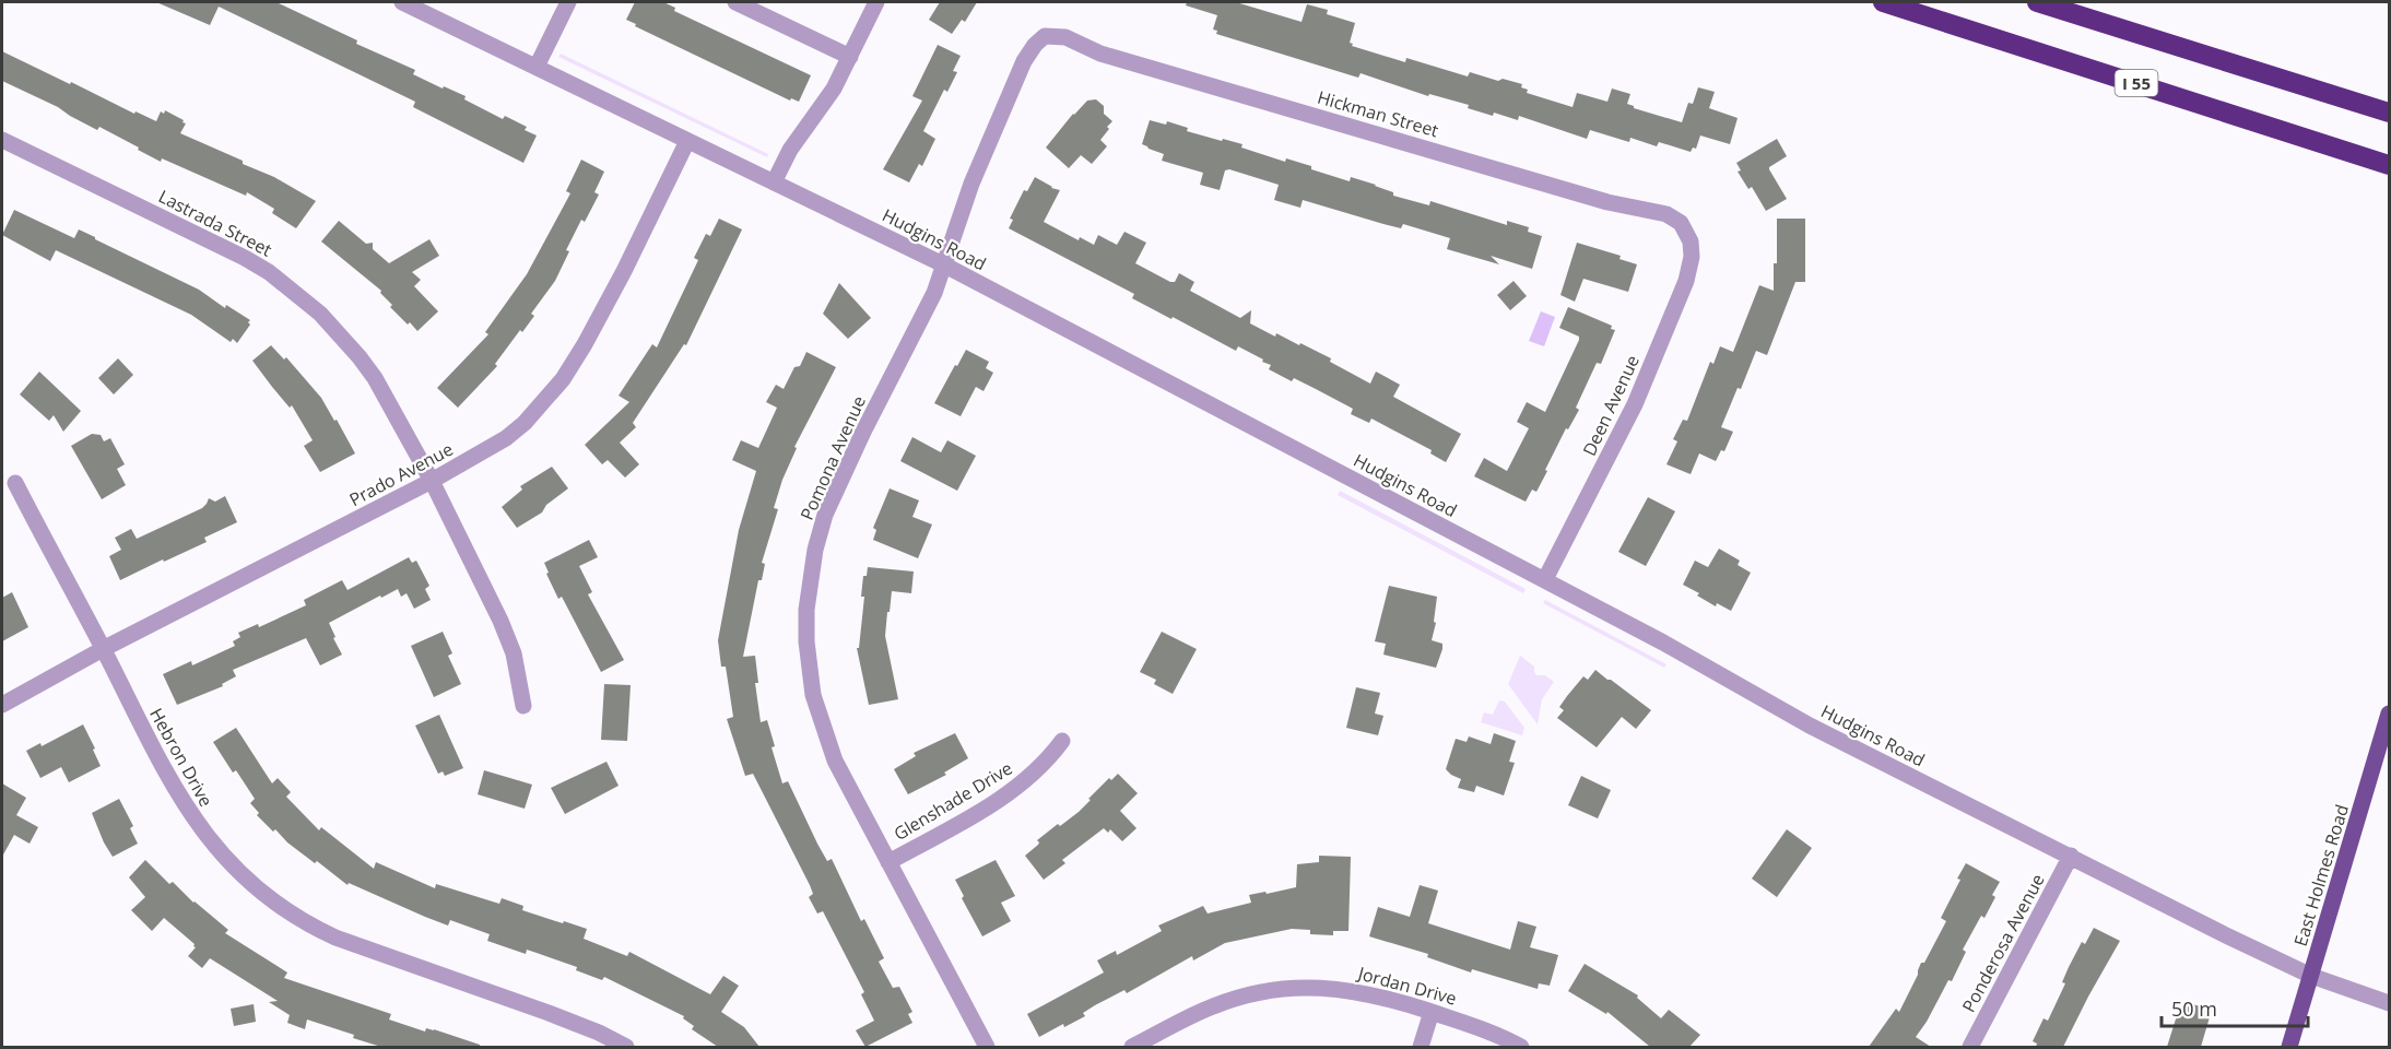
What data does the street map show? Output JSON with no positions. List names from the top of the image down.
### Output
{
  "streets": {
    "highway": ["I 55"],
    "main road": ["East Holmes Road"],
    "street": [
      "Hickman Street",
      "Lastrada Street",
      "Hudgins Road",
      "Deen Avenue",
      "Pomona Avenue",
      "Prado Avenue",
      "Hebron Drive",
      "Glenshade Drive",
      "Ponderosa Avenue",
      "Jordan Drive"
    ]
  },
  "crossings": [
    ["Hickman Street", "Deen Avenue"],
    ["Hickman Street", "Pomona Avenue"],
    ["Lastrada Street", "Prado Avenue"],
    ["Hudgins Road", "Deen Avenue"],
    ["Hudgins Road", "Pomona Avenue"],
    ["Hudgins Road", "Prado Avenue"],
    ["Hudgins Road", "East Holmes Road"],
    ["Hudgins Road", "Ponderosa Avenue"],
    ["Pomona Avenue", "Glenshade Drive"],
    ["Prado Avenue", "Hebron Drive"]
  ],
  "scale_bar": "50 m"
}
